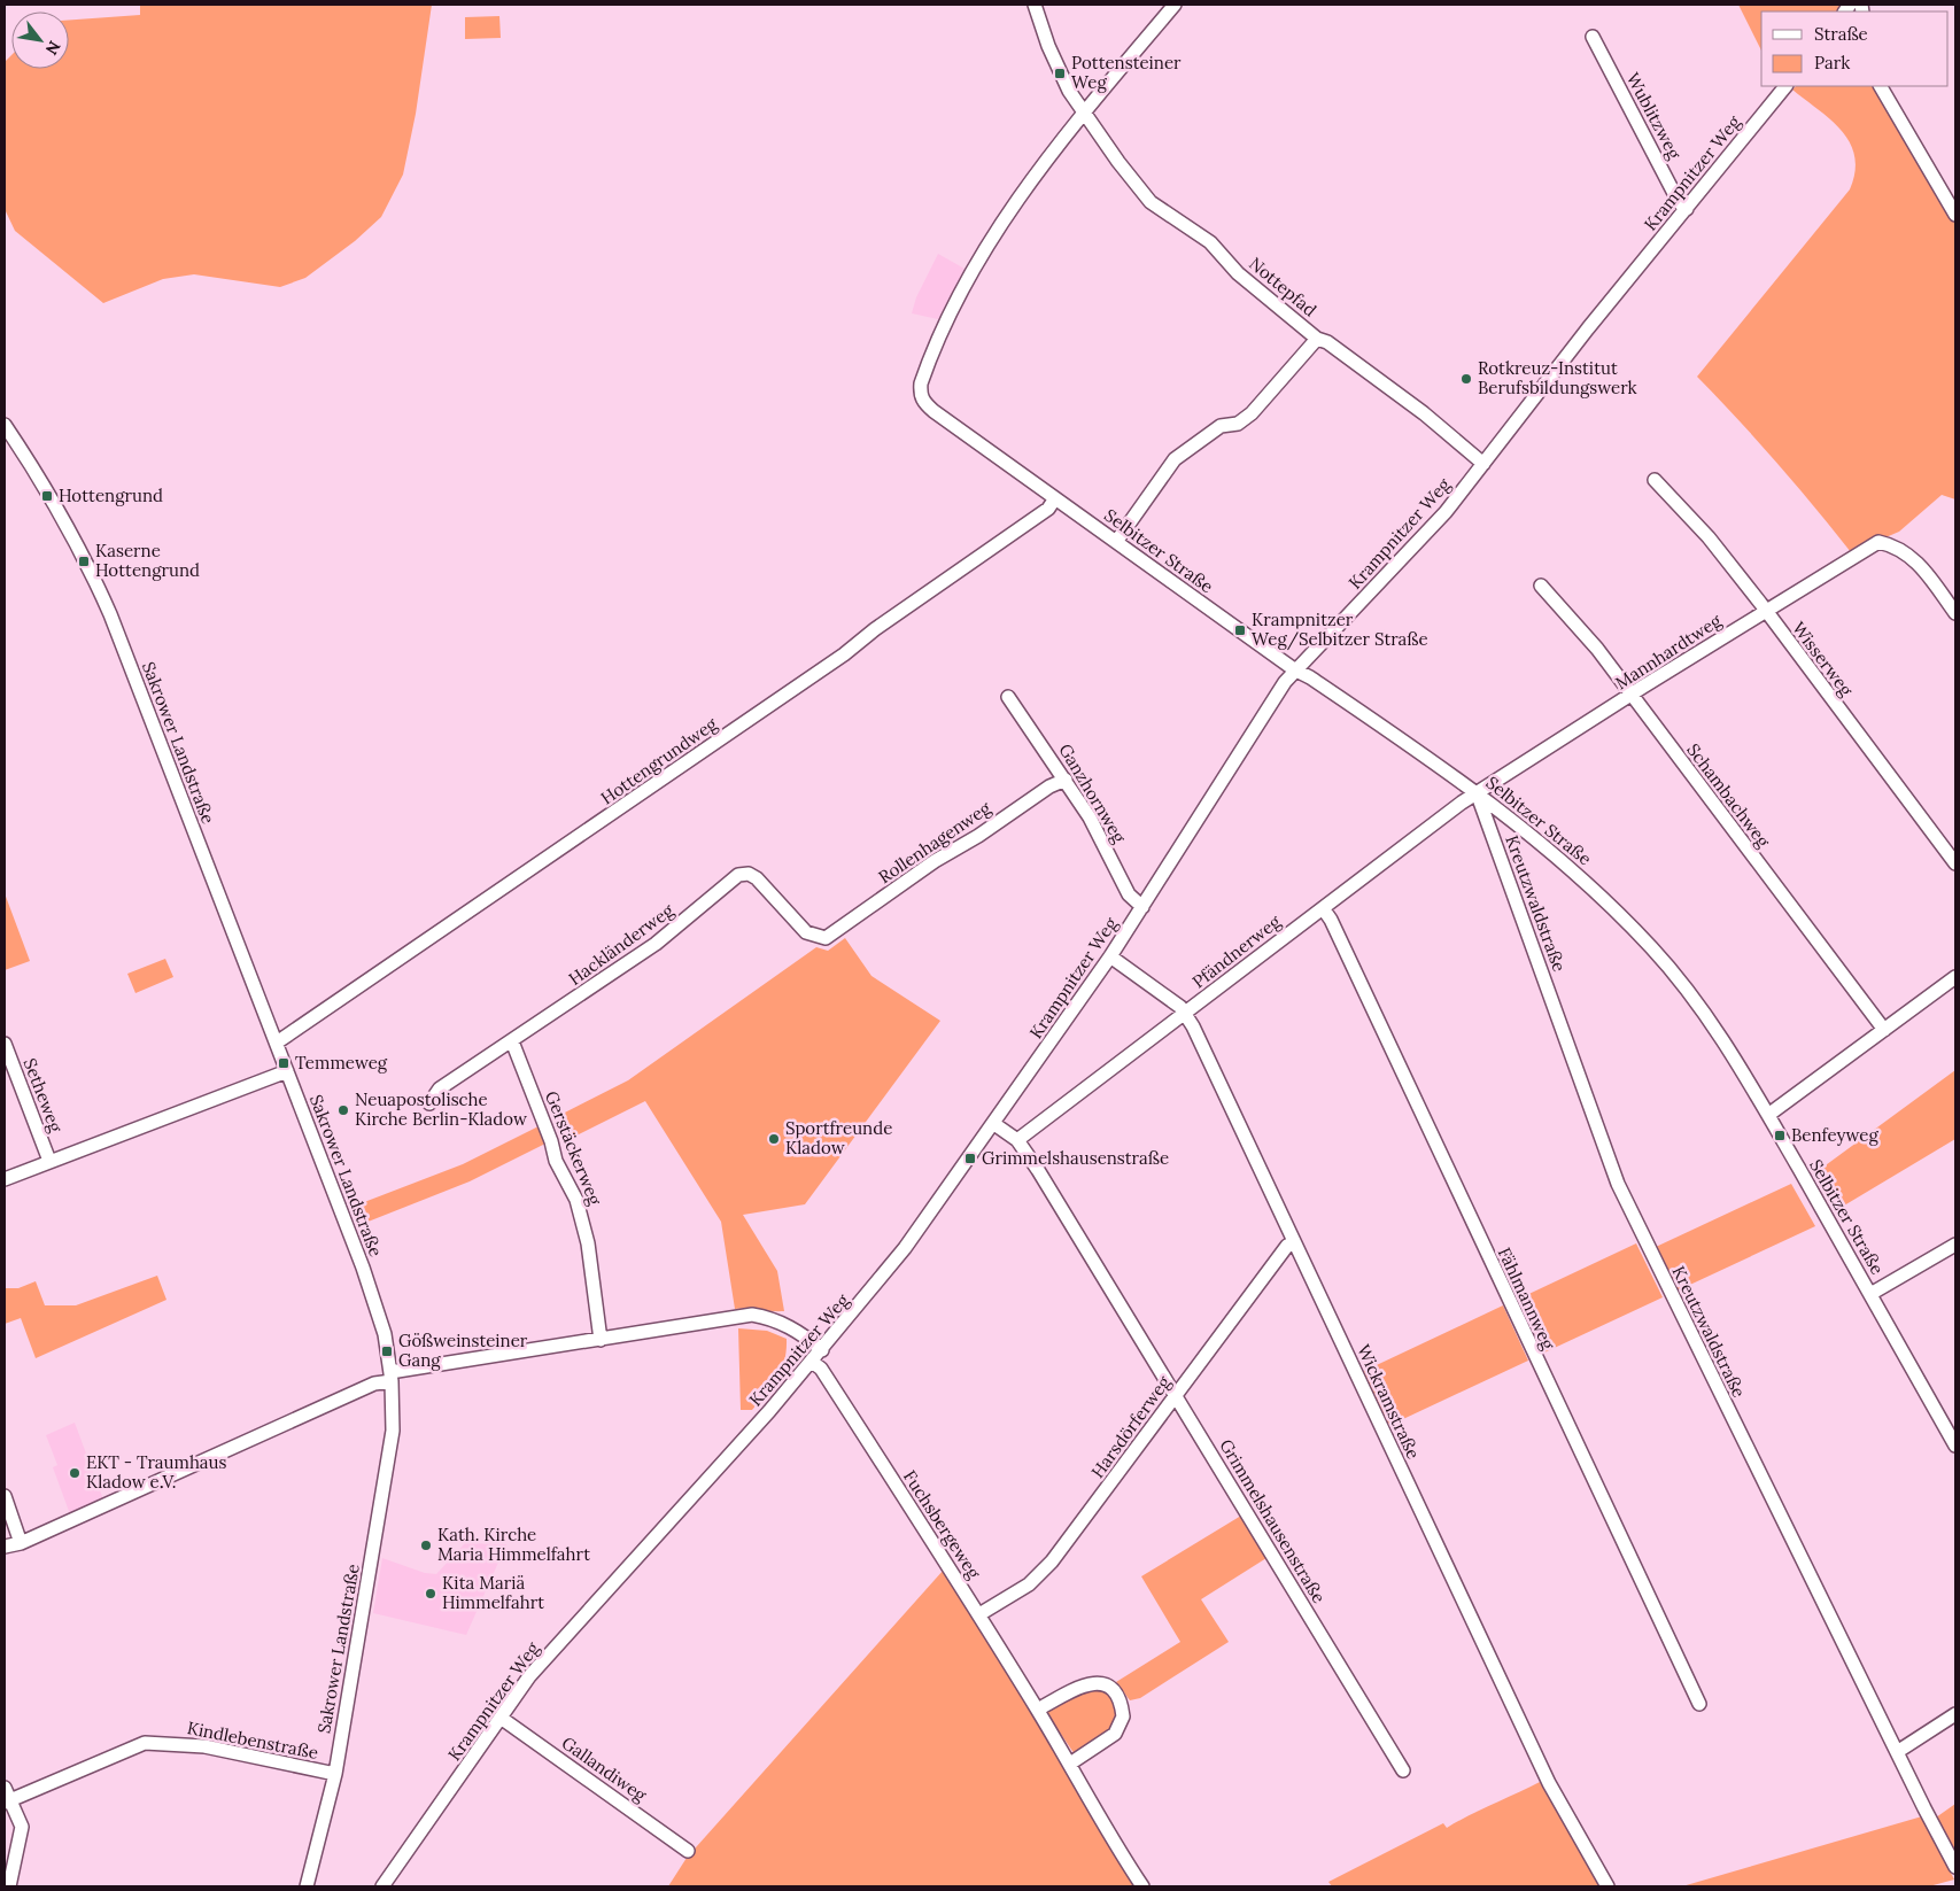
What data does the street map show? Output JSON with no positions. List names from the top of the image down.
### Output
{
  "streets": {
    "street": [
      "Wublitzweg",
      "Krampnitzer Weg",
      "Nottepfad",
      "Selbitzer Straße",
      "Mannhardtweg",
      "Wisserweg",
      "Sakrower Landstraße",
      "Hottengrundweg",
      "Ganzhornweg",
      "Schambachweg",
      "Rollenhagenweg",
      "Kreutzwaldstraße",
      "Hackländerweg",
      "Pfändnerweg",
      "Setheweg",
      "Gerstäckerweg",
      "Fählmannweg",
      "Wickramstraße",
      "Harsdörferweg",
      "Grimmelshausenstraße",
      "Fuchsbergeweg",
      "Kindlebenstraße",
      "Gallandiweg"
    ]
  },
  "crossings": [
    ["Wublitzweg", "Krampnitzer Weg"],
    ["Krampnitzer Weg", "Nottepfad"],
    ["Krampnitzer Weg", "Selbitzer Straße"],
    ["Krampnitzer Weg", "Ganzhornweg"],
    ["Krampnitzer Weg", "Wickramstraße"],
    ["Krampnitzer Weg", "Grimmelshausenstraße"],
    ["Krampnitzer Weg", "Fuchsbergeweg"],
    ["Krampnitzer Weg", "Gallandiweg"],
    ["Nottepfad", "Selbitzer Straße"],
    ["Selbitzer Straße", "Mannhardtweg"],
    ["Selbitzer Straße", "Hottengrundweg"],
    ["Selbitzer Straße", "Kreutzwaldstraße"],
    ["Selbitzer Straße", "Pfändnerweg"],
    ["Mannhardtweg", "Wisserweg"],
    ["Mannhardtweg", "Schambachweg"],
    ["Mannhardtweg", "Kreutzwaldstraße"],
    ["Mannhardtweg", "Pfändnerweg"],
    ["Sakrower Landstraße", "Hottengrundweg"],
    ["Sakrower Landstraße", "Kindlebenstraße"],
    ["Ganzhornweg", "Rollenhagenweg"],
    ["Rollenhagenweg", "Hackländerweg"],
    ["Kreutzwaldstraße", "Pfändnerweg"],
    ["Hackländerweg", "Gerstäckerweg"],
    ["Pfändnerweg", "Fählmannweg"],
    ["Pfändnerweg", "Wickramstraße"],
    ["Pfändnerweg", "Grimmelshausenstraße"],
    ["Wickramstraße", "Harsdörferweg"],
    ["Harsdörferweg", "Grimmelshausenstraße"],
    ["Harsdörferweg", "Fuchsbergeweg"]
  ],
  "places": {
    "transit": [
      "Pottensteiner Weg",
      "Hottengrund",
      "Kaserne Hottengrund",
      "Krampnitzer Weg/Selbitzer Straße",
      "Temmeweg",
      "Benfeyweg",
      "Grimmelshausenstraße",
      "Gößweinsteiner Gang"
    ],
    "other": [
      "Rotkreuz-Institut Berufsbildungswerk",
      "Neuapostolische Kirche Berlin-Kladow",
      "Sportfreunde Kladow",
      "EKT - Traumhaus Kladow e.V.",
      "Kath. Kirche Maria Himmelfahrt",
      "Kita Mariä Himmelfahrt"
    ]
  },
  "legend": ["Straße", "Park"],
  "north": "bottom right"
}
